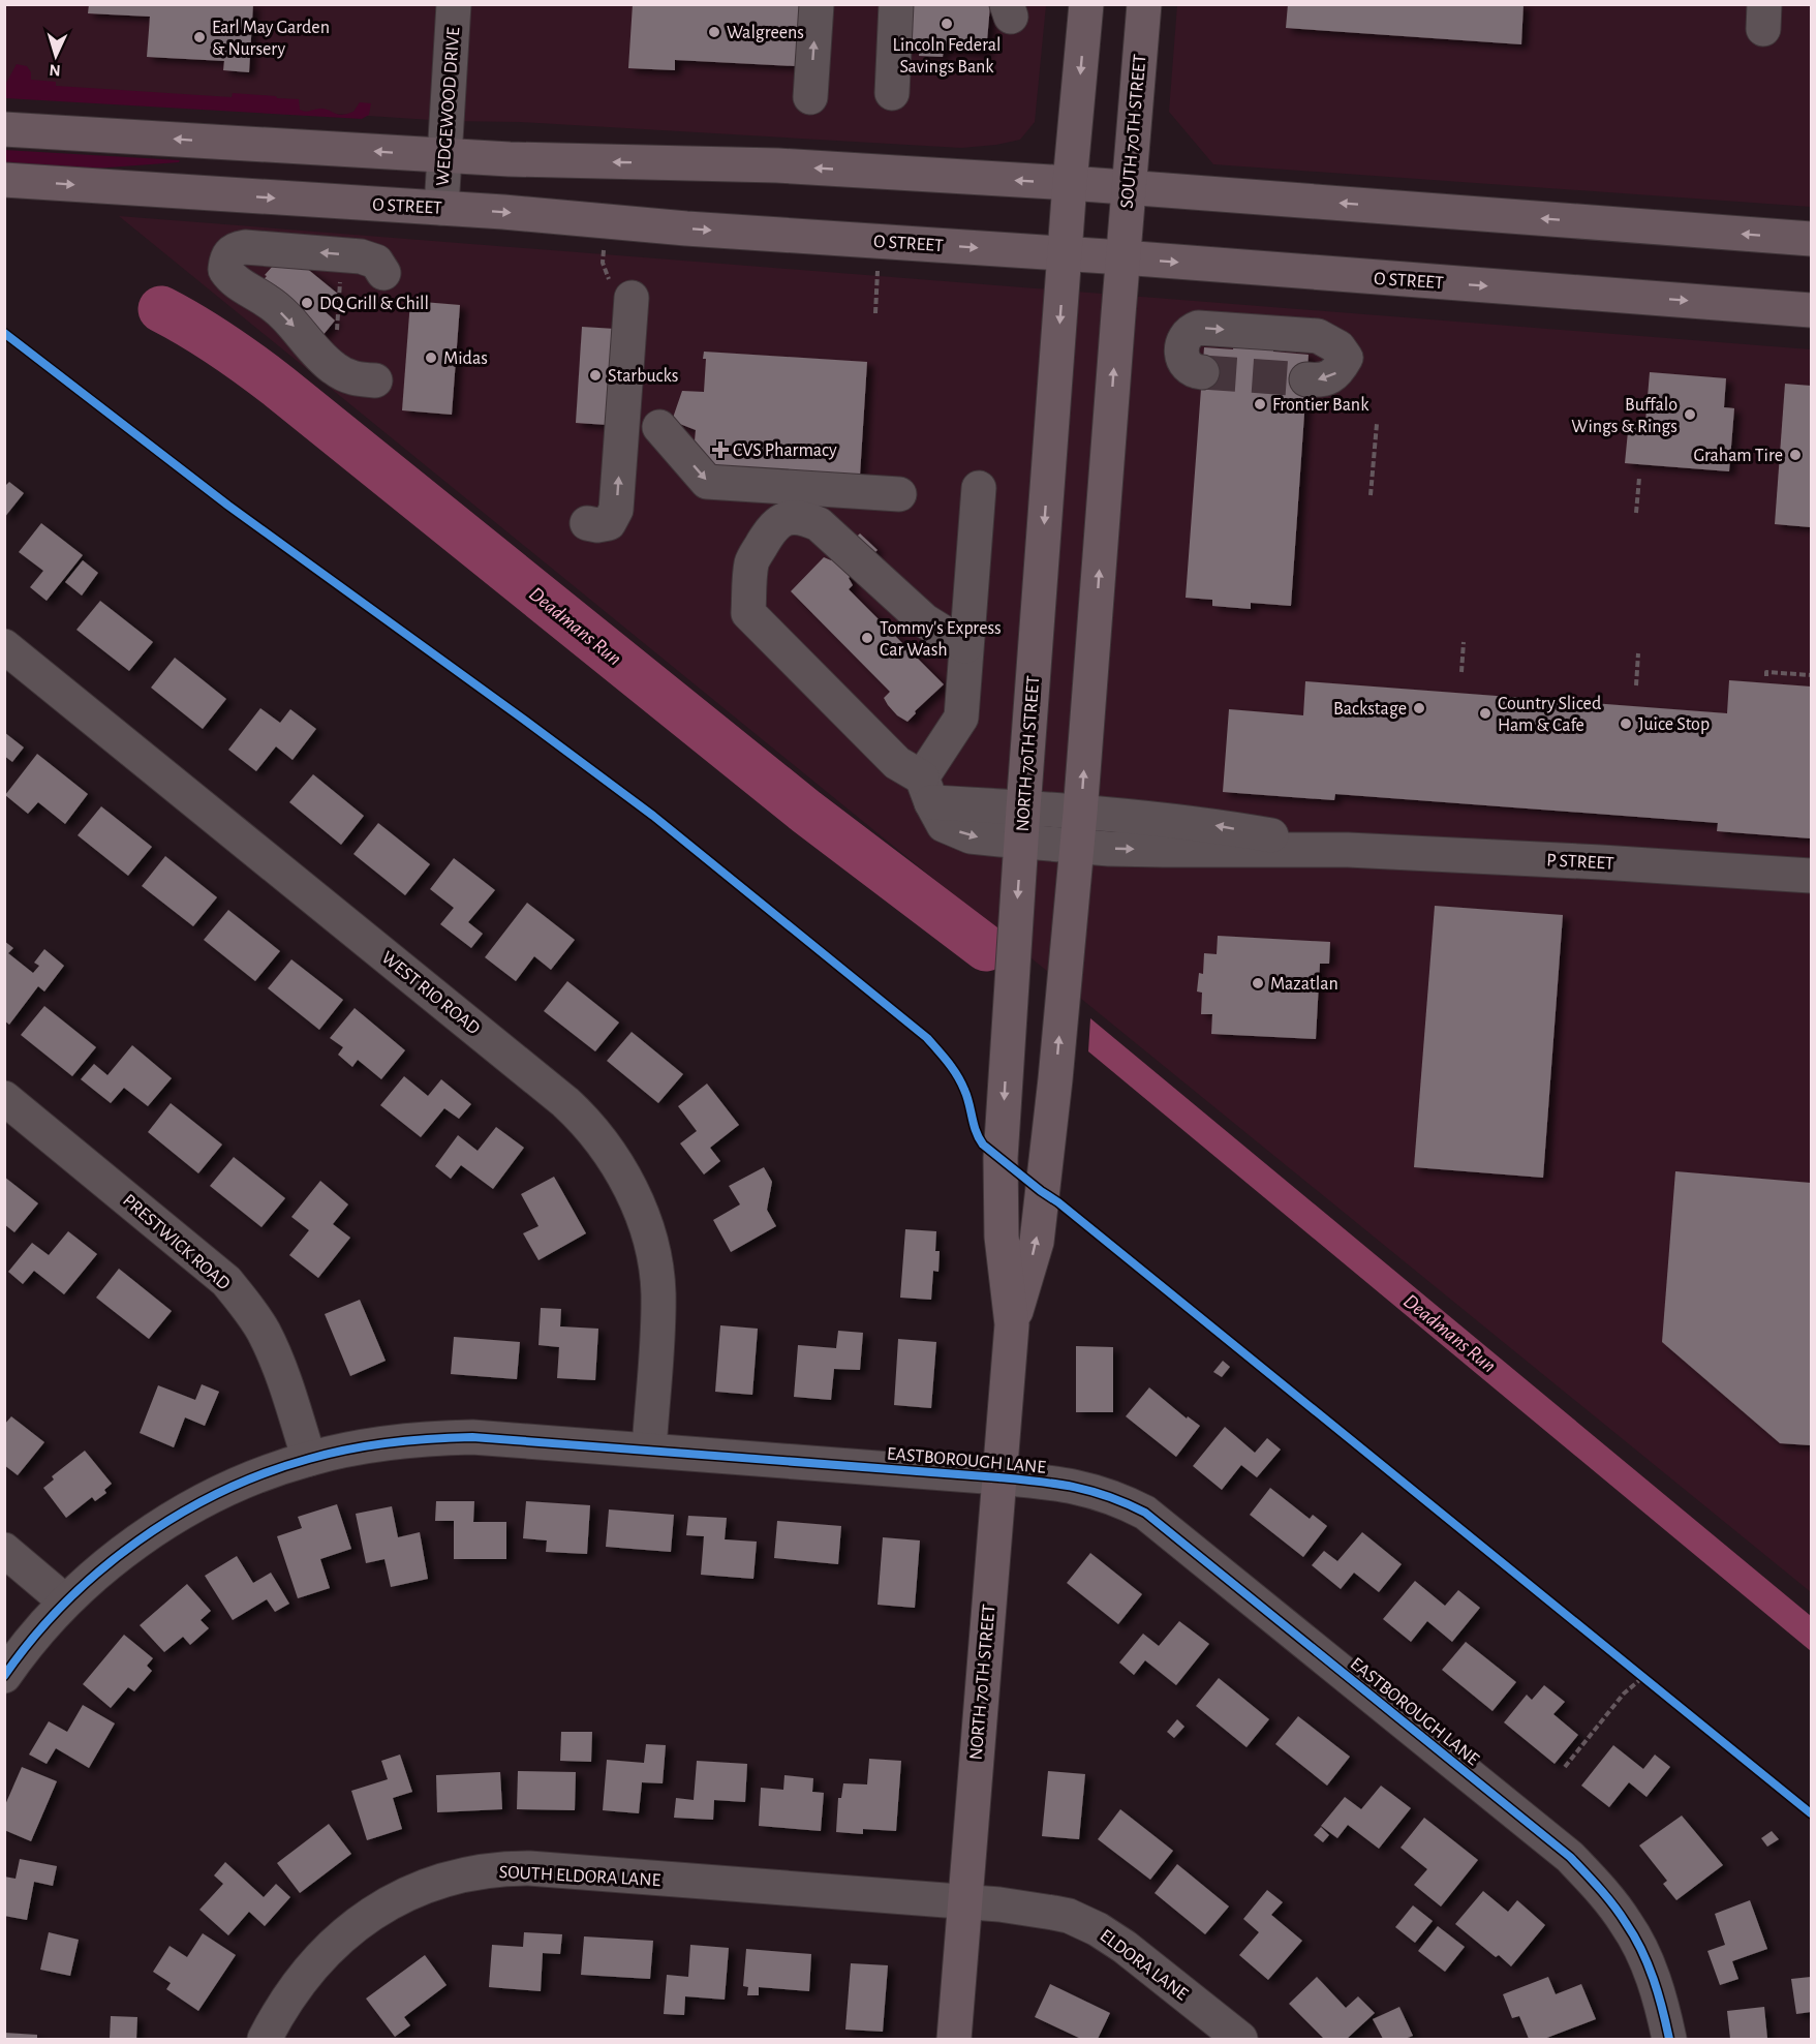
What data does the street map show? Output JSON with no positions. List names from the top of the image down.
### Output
{
  "streets": {
    "main road": ["SOUTH 70TH STREET", "O STREET", "NORTH 70TH STREET"],
    "street": [
      "WEDGEWOOD DRIVE",
      "P STREET",
      "WEST RIO ROAD",
      "PRESTWICK ROAD",
      "EASTBOROUGH LANE",
      "SOUTH ELDORA LANE",
      "ELDORA LANE"
    ]
  },
  "crossings": [
    ["WEDGEWOOD DRIVE", "O STREET"],
    ["SOUTH 70TH STREET", "O STREET"],
    ["SOUTH 70TH STREET", "NORTH 70TH STREET"],
    ["O STREET", "NORTH 70TH STREET"],
    ["NORTH 70TH STREET", "P STREET"],
    ["NORTH 70TH STREET", "EASTBOROUGH LANE"],
    ["NORTH 70TH STREET", "SOUTH ELDORA LANE"],
    ["NORTH 70TH STREET", "ELDORA LANE"],
    ["WEST RIO ROAD", "EASTBOROUGH LANE"],
    ["PRESTWICK ROAD", "EASTBOROUGH LANE"],
    ["SOUTH ELDORA LANE", "ELDORA LANE"]
  ],
  "water": ["Deadmans Run"],
  "places": {
    "other": [
      "Lincoln Federal Savings Bank",
      "Walgreens",
      "Earl May Garden & Nursery",
      "DQ Grill & Chill",
      "Midas",
      "Starbucks",
      "Frontier Bank",
      "Buffalo Wings & Rings",
      "Graham Tire",
      "Tommy's Express Car Wash",
      "Backstage",
      "Country Sliced Ham & Cafe",
      "Juice Stop",
      "Mazatlan"
    ],
    "health": ["CVS Pharmacy"]
  },
  "north": "bottom"
}
